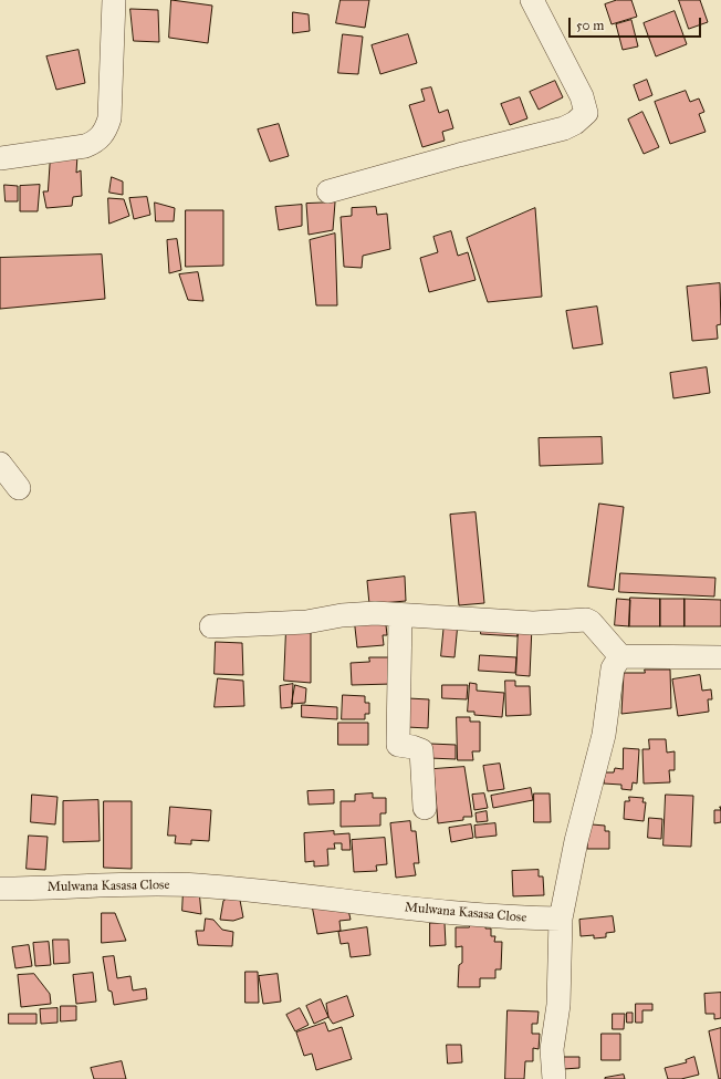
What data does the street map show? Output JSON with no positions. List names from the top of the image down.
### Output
{
  "streets": {
    "street": ["Mulwana Kasasa Close"]
  },
  "scale_bar": "50 m"
}
